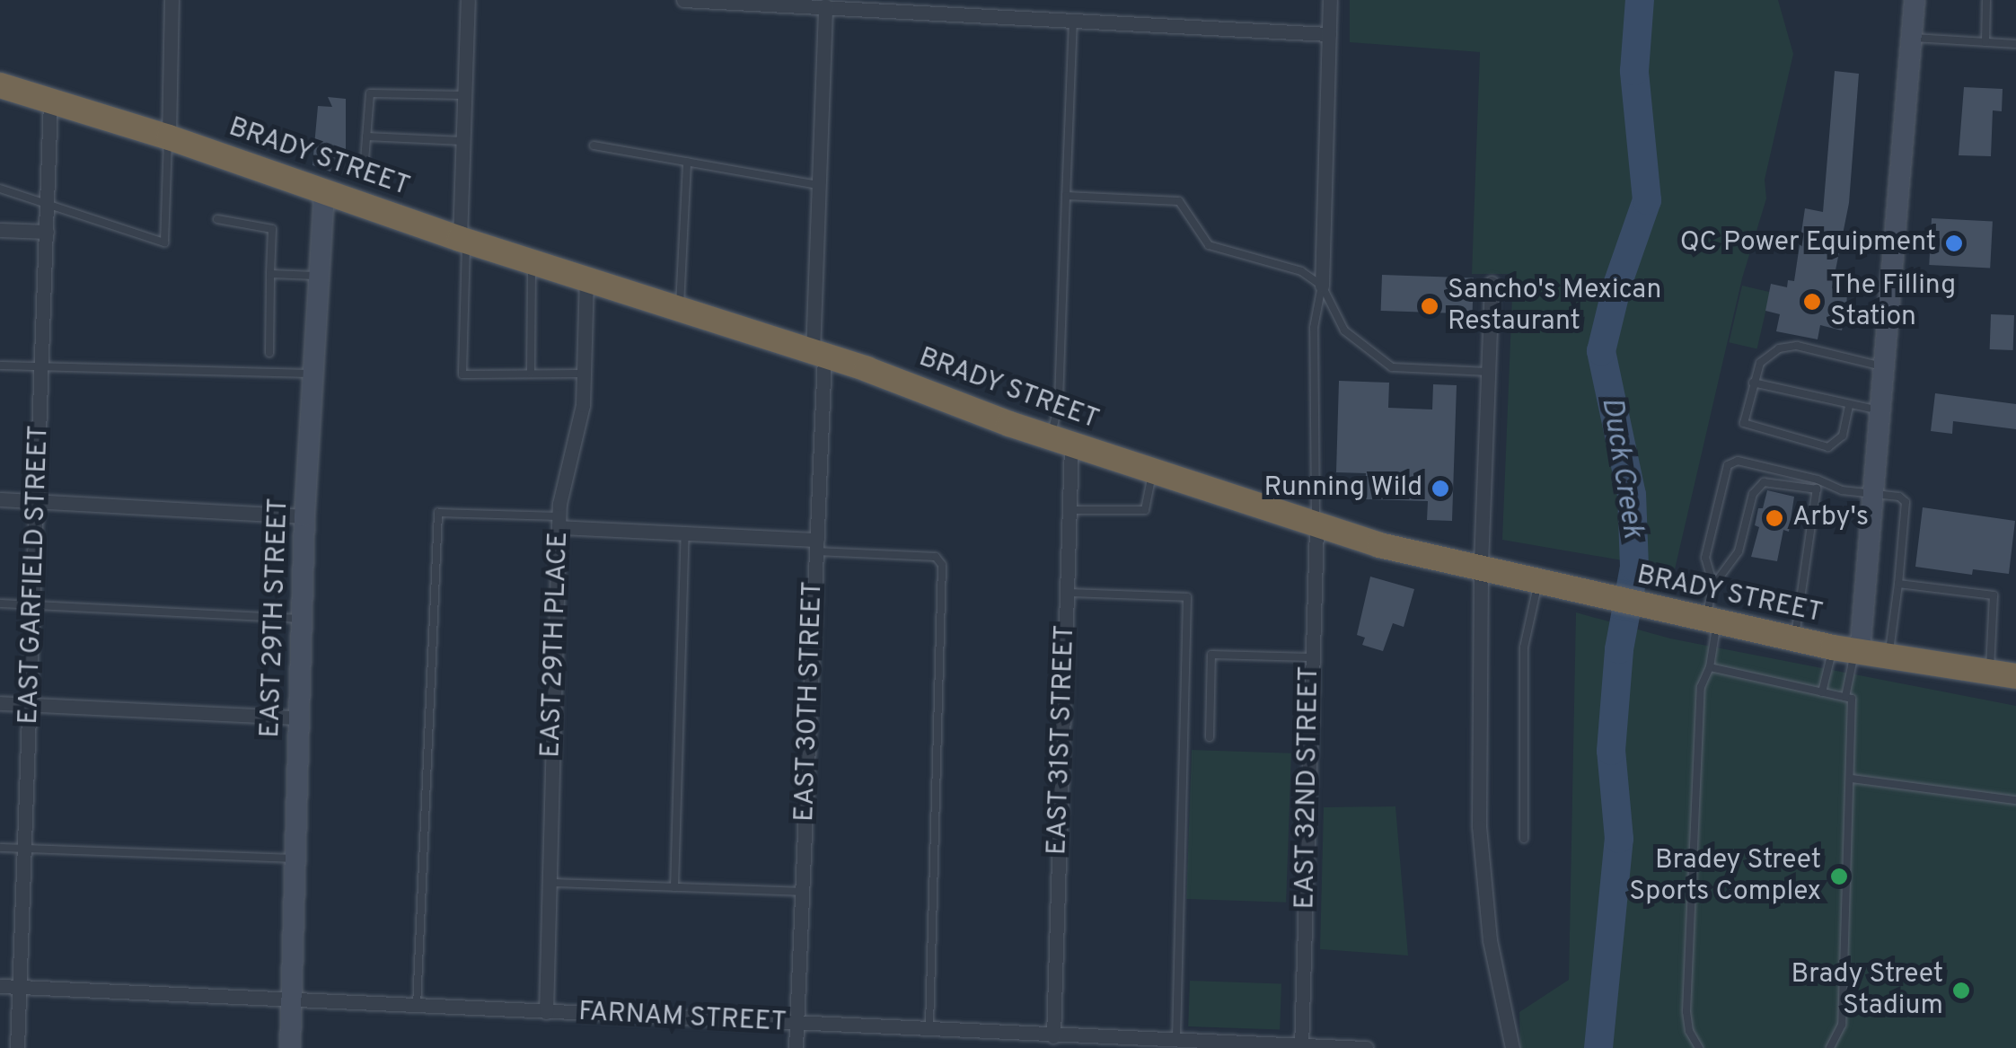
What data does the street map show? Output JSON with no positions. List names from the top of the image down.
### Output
{
  "streets": {
    "highway": ["BRADY STREET"],
    "street": [
      "EAST GARFIELD STREET",
      "EAST 29TH STREET",
      "EAST 29TH PLACE",
      "EAST 30TH STREET",
      "EAST 31ST STREET",
      "EAST 32ND STREET",
      "FARNAM STREET"
    ]
  },
  "crossings": [
    ["BRADY STREET", "EAST GARFIELD STREET"],
    ["BRADY STREET", "EAST 29TH STREET"],
    ["BRADY STREET", "EAST 29TH PLACE"],
    ["BRADY STREET", "EAST 30TH STREET"],
    ["BRADY STREET", "EAST 31ST STREET"],
    ["BRADY STREET", "EAST 32ND STREET"],
    ["EAST GARFIELD STREET", "FARNAM STREET"],
    ["EAST 29TH STREET", "FARNAM STREET"],
    ["EAST 29TH PLACE", "FARNAM STREET"],
    ["EAST 30TH STREET", "FARNAM STREET"],
    ["EAST 31ST STREET", "FARNAM STREET"],
    ["EAST 32ND STREET", "FARNAM STREET"]
  ],
  "water": ["Duck Creek"],
  "places": [
    "QC Power Equipment",
    "The Filling Station",
    "Sancho's Mexican Restaurant",
    "Running Wild",
    "Arby's",
    "Bradey Street Sports Complex",
    "Brady Street Stadium"
  ]
}
